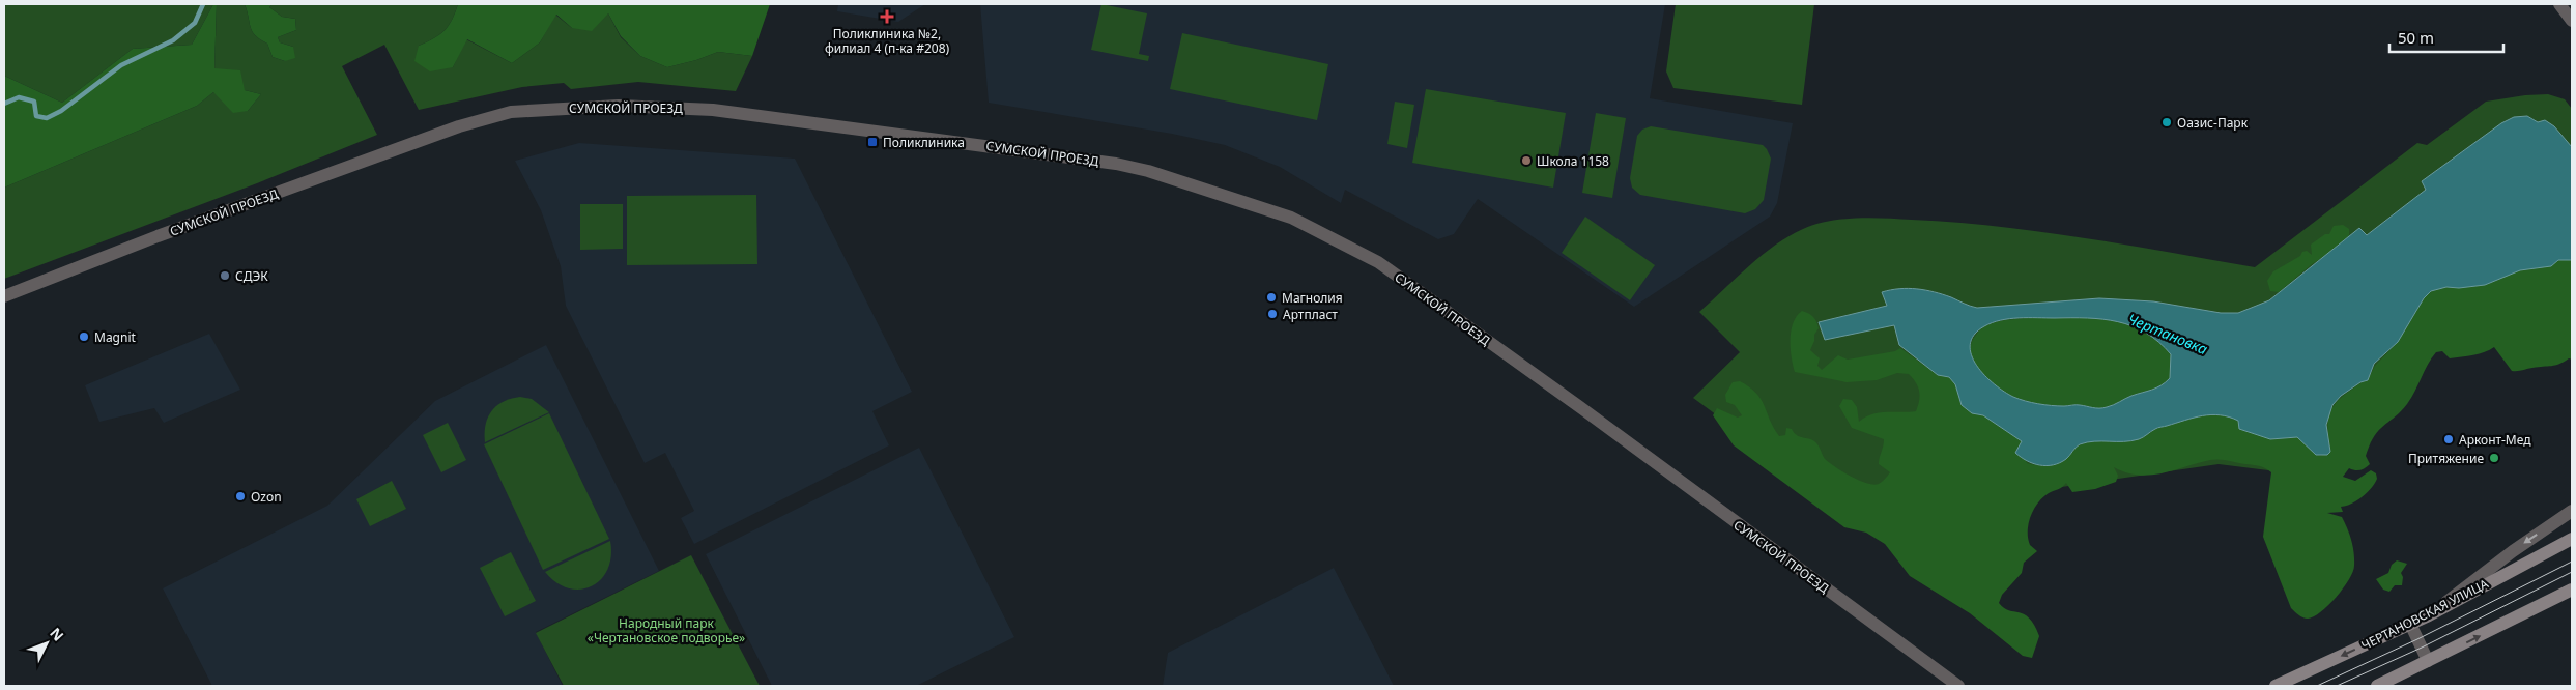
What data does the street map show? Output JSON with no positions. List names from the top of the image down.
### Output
{
  "streets": {
    "main road": ["ЧЕРТАНОВСКАЯ УЛИЦА"],
    "street": ["СУМСКОЙ ПРОЕЗД"]
  },
  "water": ["Чертановка"],
  "parks": ["Народный парк «Чертановское подворье»"],
  "places": {
    "health": ["Поликлиника №2, филиал 4 (п-ка #208)"],
    "other": [
      "Оазис-Парк",
      "Школа 1158",
      "СДЭК",
      "Магнолия",
      "Артпласт",
      "Magnit",
      "Арконт-Мед",
      "Притяжение",
      "Ozon"
    ],
    "transit": ["Поликлиника"]
  },
  "scale_bar": "50 m",
  "north": "top right"
}
